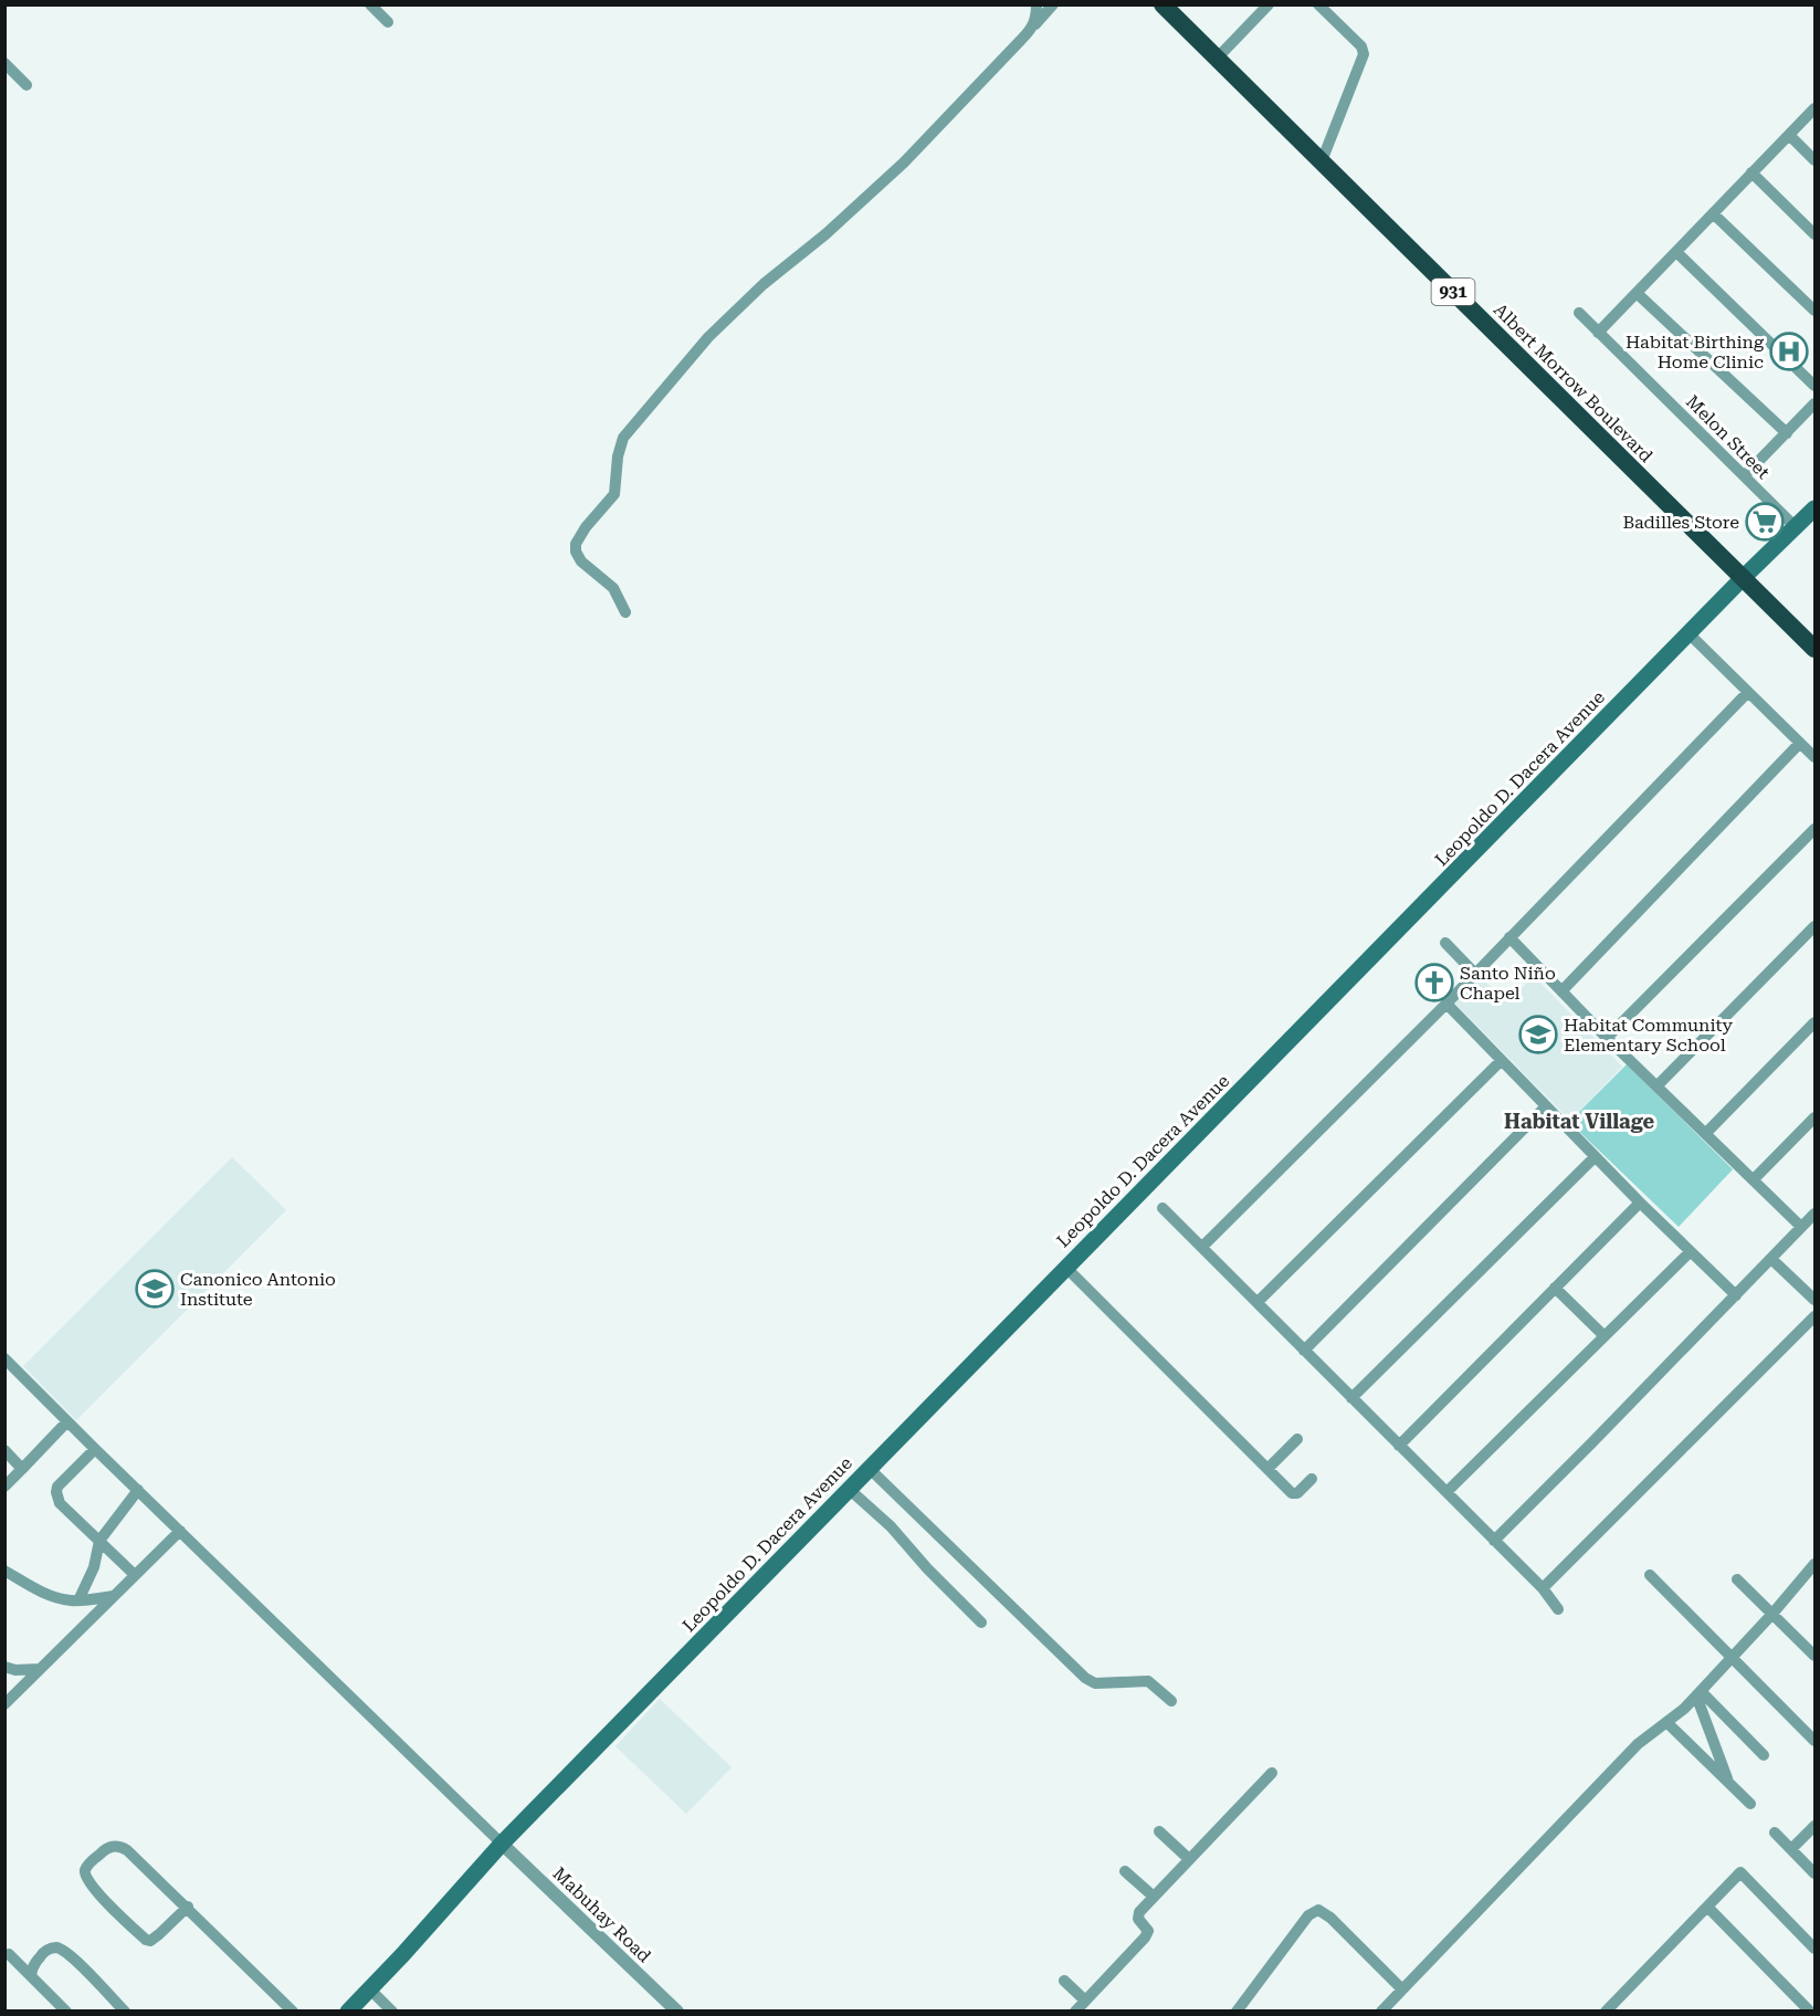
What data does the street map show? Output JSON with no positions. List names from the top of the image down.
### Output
{
  "streets": {
    "highway": ["931", "Albert Morrow Boulevard"],
    "main road": ["Leopoldo D. Dacera Avenue"],
    "street": ["Melon Street", "Mabuhay Road"]
  },
  "crossings": [
    ["Albert Morrow Boulevard", "Leopoldo D. Dacera Avenue"],
    ["Melon Street", "Leopoldo D. Dacera Avenue"],
    ["Leopoldo D. Dacera Avenue", "Mabuhay Road"]
  ],
  "districts": ["Habitat Village"],
  "places": {
    "hospital": ["Habitat Birthing Home Clinic"],
    "supermarket": ["Badilles Store"],
    "church": ["Santo Niño Chapel"],
    "school or university": ["Habitat Community Elementary School", "Canonico Antonio Institute"]
  }
}
